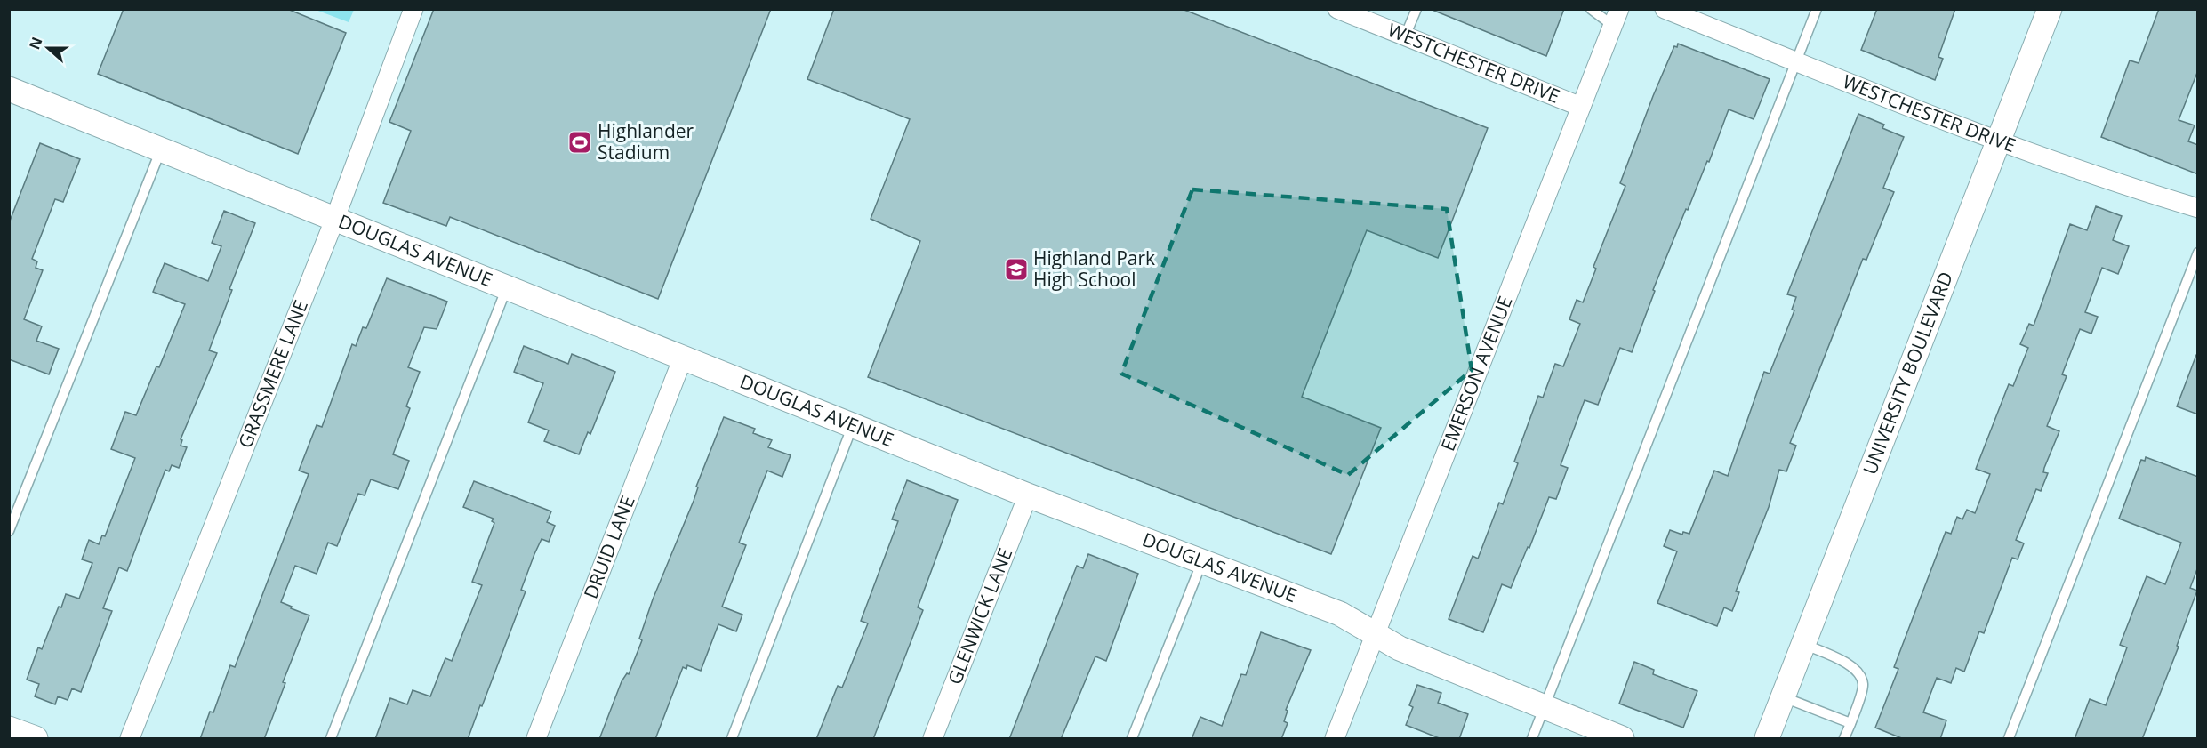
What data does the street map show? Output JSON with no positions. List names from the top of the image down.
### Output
{
  "streets": {
    "street": [
      "WESTCHESTER DRIVE",
      "DOUGLAS AVENUE",
      "EMERSON AVENUE",
      "UNIVERSITY BOULEVARD",
      "GRASSMERE LANE",
      "DRUID LANE",
      "GLENWICK LANE"
    ]
  },
  "crossings": [
    ["WESTCHESTER DRIVE", "EMERSON AVENUE"],
    ["WESTCHESTER DRIVE", "UNIVERSITY BOULEVARD"],
    ["DOUGLAS AVENUE", "EMERSON AVENUE"],
    ["DOUGLAS AVENUE", "GRASSMERE LANE"],
    ["DOUGLAS AVENUE", "DRUID LANE"],
    ["DOUGLAS AVENUE", "GLENWICK LANE"]
  ],
  "places": {
    "sports": ["Highlander Stadium"],
    "school or university": ["Highland Park High School"]
  },
  "north": "left"
}
